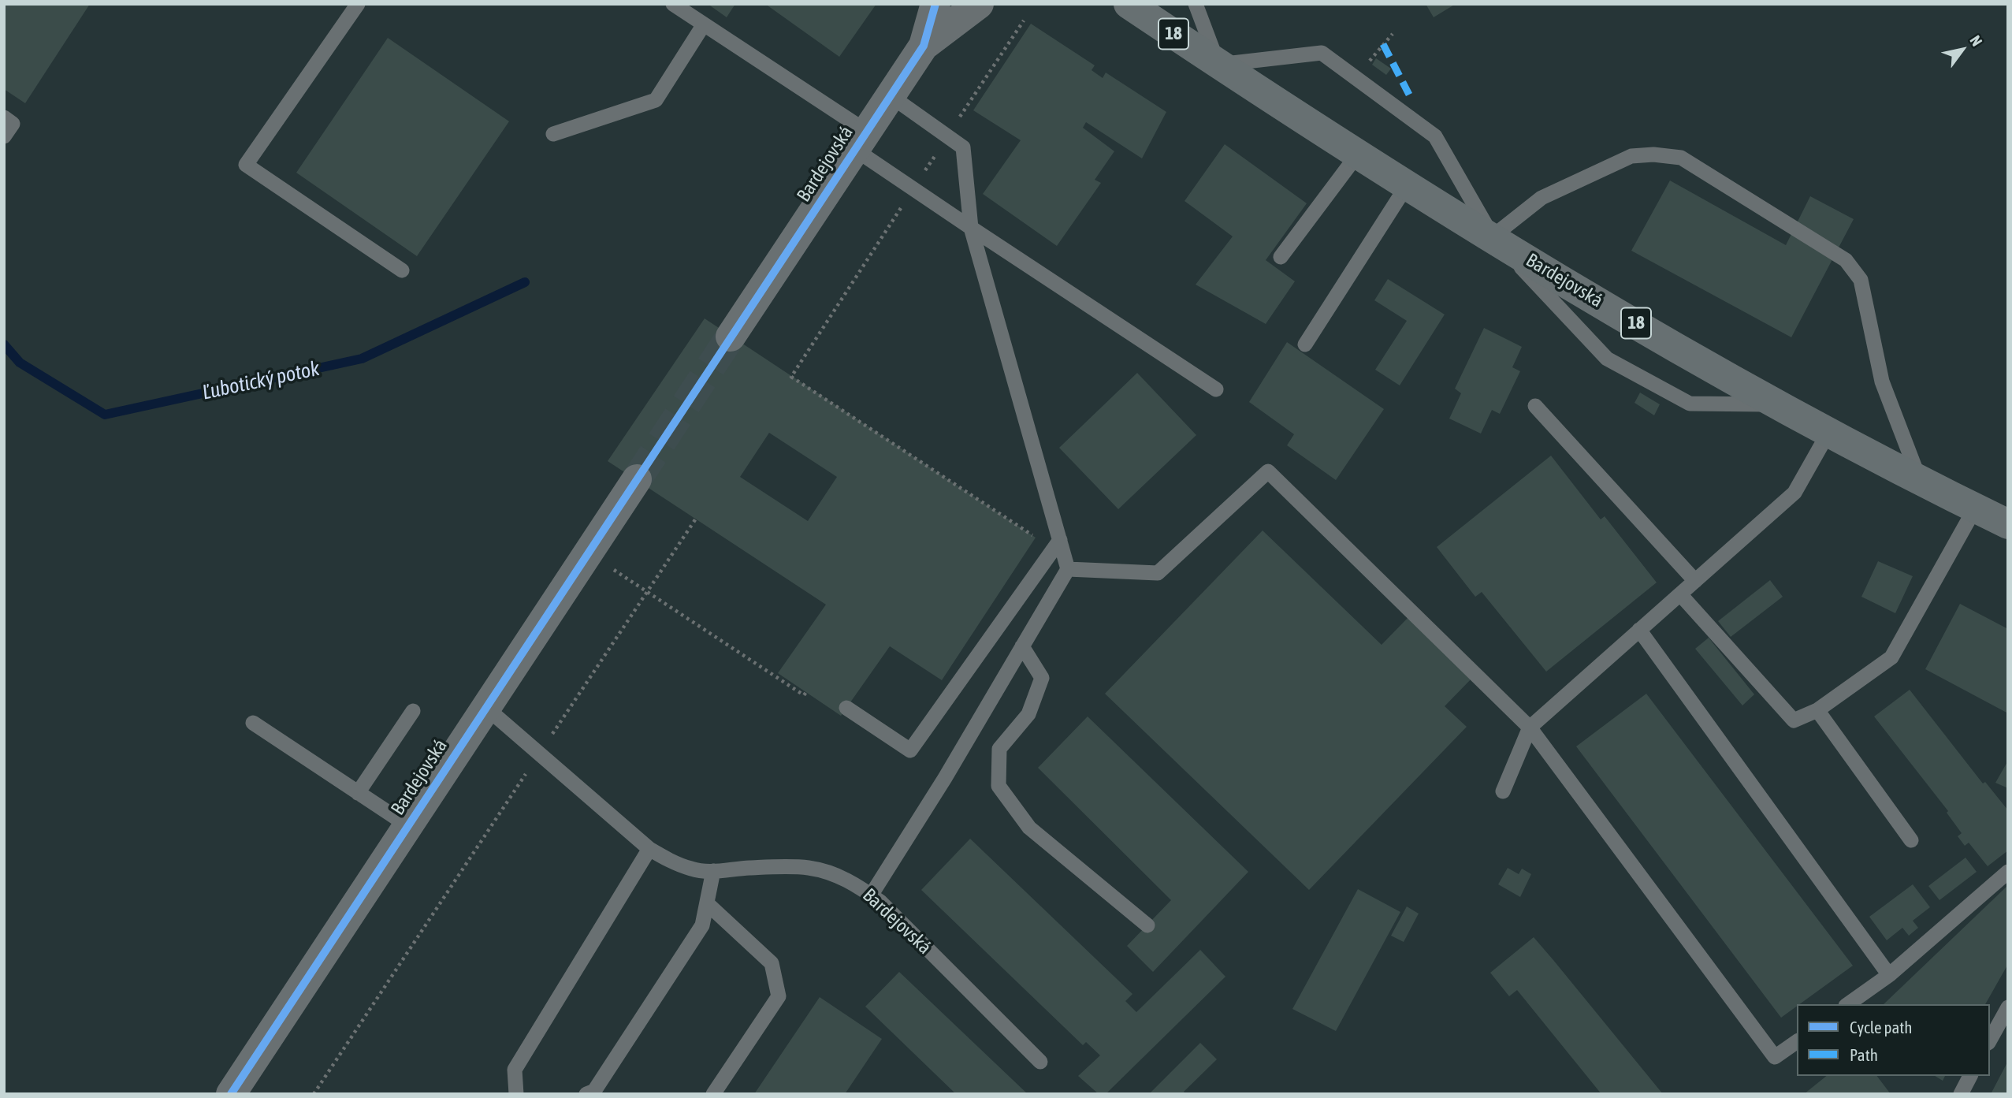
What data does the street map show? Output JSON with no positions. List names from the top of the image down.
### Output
{
  "streets": {
    "main road": ["18", "Bardejovská"]
  },
  "water": ["Ľubotický potok"],
  "legend": ["Cycle path", "Path"],
  "north": "top right"
}
